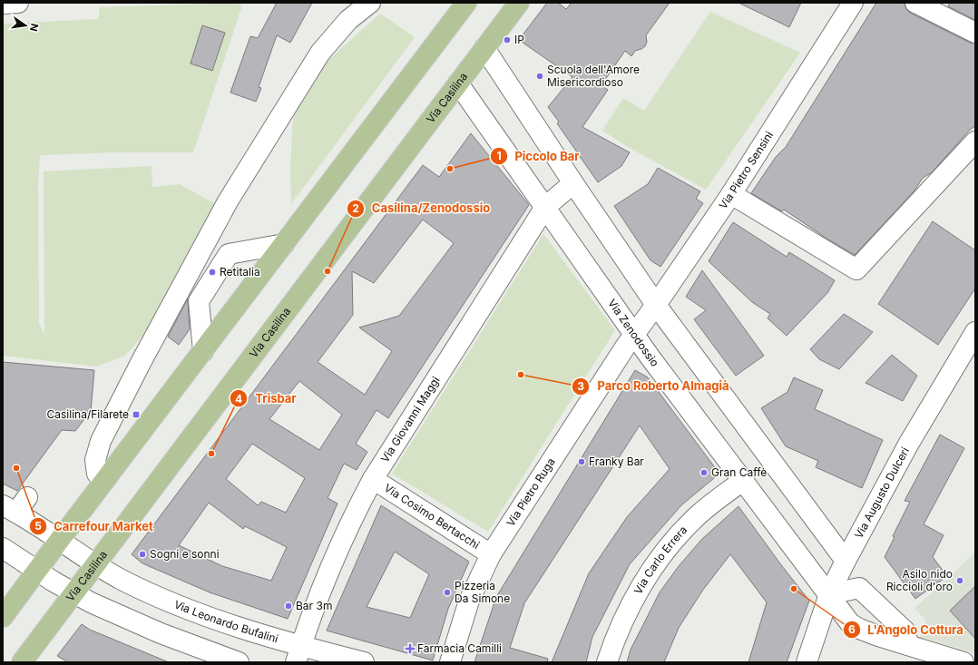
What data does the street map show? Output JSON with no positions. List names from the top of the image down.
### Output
{
  "streets": {
    "main road": ["Via Casilina"],
    "street": [
      "Via Pietro Sensini",
      "Via Zenodossio",
      "Via Giovanni Maggi",
      "Via Pietro Ruga",
      "Via Augusto Dulceri",
      "Via Cosimo Bertacchi",
      "Via Carlo Errera",
      "Via Leonardo Bufalini"
    ]
  },
  "crossings": [
    ["Via Casilina", "Via Zenodossio"],
    ["Via Casilina", "Via Leonardo Bufalini"],
    ["Via Pietro Sensini", "Via Zenodossio"],
    ["Via Pietro Sensini", "Via Pietro Ruga"],
    ["Via Zenodossio", "Via Giovanni Maggi"],
    ["Via Zenodossio", "Via Pietro Ruga"],
    ["Via Zenodossio", "Via Augusto Dulceri"],
    ["Via Zenodossio", "Via Carlo Errera"],
    ["Via Giovanni Maggi", "Via Cosimo Bertacchi"],
    ["Via Giovanni Maggi", "Via Leonardo Bufalini"],
    ["Via Pietro Ruga", "Via Cosimo Bertacchi"]
  ],
  "places": {
    "other": [
      "IP",
      "Scuola dell'Amore Misericordioso",
      "Piccolo Bar",
      "Casilina/Zenodossio",
      "Retitalia",
      "Parco Roberto Almagià",
      "Trisbar",
      "Franky Bar",
      "Carrefour Market",
      "Gran Caffè",
      "Sogni e sonni",
      "Asilo nido Riccioli d'oro",
      "L'Angolo Cottura",
      "Pizzeria Da Simone",
      "Bar 3m"
    ],
    "transit": ["Casilina/Filarete"],
    "health": ["Farmacia Camilli"]
  },
  "north": "right"
}
